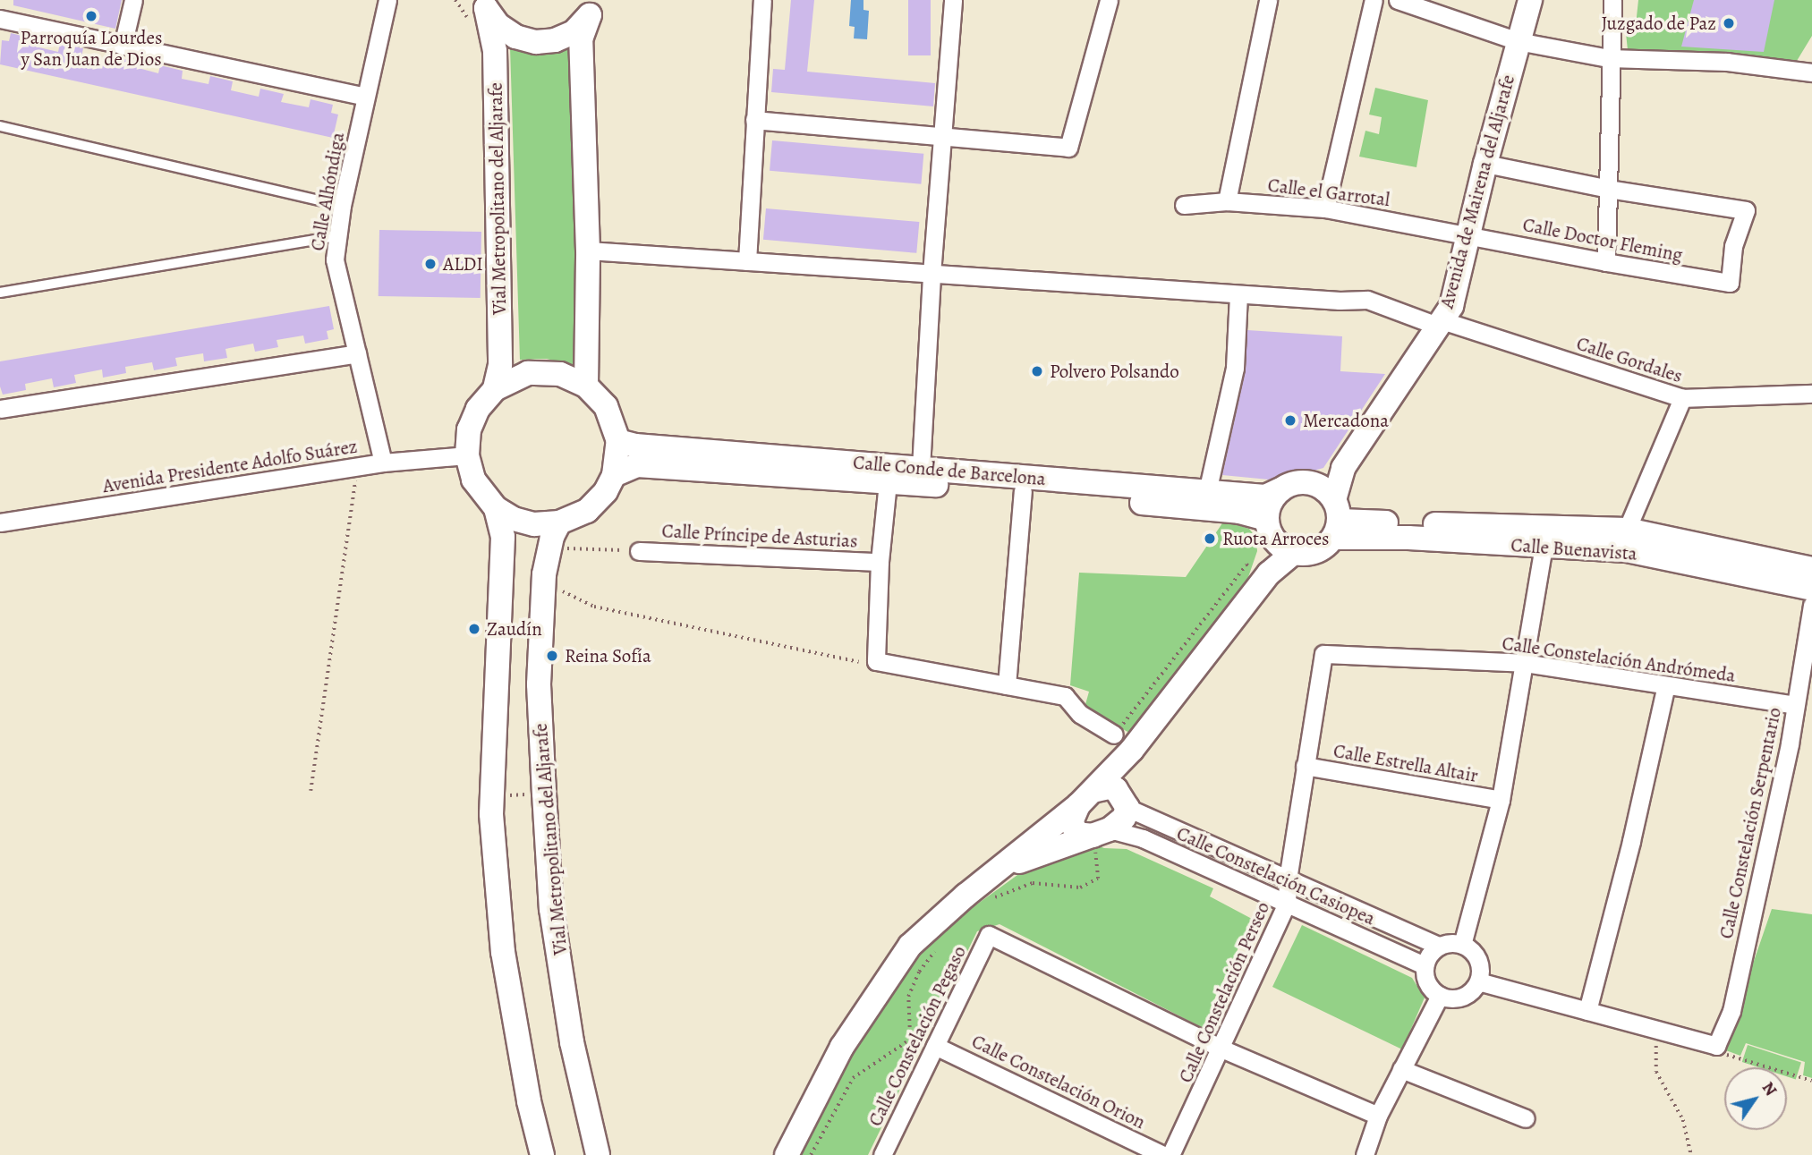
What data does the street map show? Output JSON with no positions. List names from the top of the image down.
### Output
{
  "streets": {
    "main road": [
      "Avenida de Mairena del Aljarafe",
      "Vial Metropolitano del Aljarafe",
      "Calle Conde de Barcelona",
      "Calle Buenavista"
    ],
    "street": [
      "Calle Alhóndiga",
      "Calle el Garrotal",
      "Calle Doctor Fleming",
      "Calle Gordales",
      "Avenida Presidente Adolfo Suárez",
      "Calle Príncipe de Asturias",
      "Calle Constelación Andrómeda",
      "Calle Estrella Altair",
      "Calle Constelación Serpentario",
      "Calle Constelación Casiopea",
      "Calle Constelación Perseo",
      "Calle Constelación Pegaso",
      "Calle Constelación Orion"
    ]
  },
  "crossings": [
    ["Calle Alhóndiga", "Avenida Presidente Adolfo Suárez"],
    ["Avenida de Mairena del Aljarafe", "Calle el Garrotal"],
    ["Avenida de Mairena del Aljarafe", "Calle Doctor Fleming"],
    ["Avenida de Mairena del Aljarafe", "Calle Gordales"],
    ["Calle el Garrotal", "Calle Doctor Fleming"],
    ["Vial Metropolitano del Aljarafe", "Avenida Presidente Adolfo Suárez"],
    ["Vial Metropolitano del Aljarafe", "Calle Conde de Barcelona"],
    ["Avenida Presidente Adolfo Suárez", "Calle Conde de Barcelona"],
    ["Calle Conde de Barcelona", "Calle Buenavista"],
    ["Calle Constelación Andrómeda", "Calle Constelación Serpentario"],
    ["Calle Constelación Andrómeda", "Calle Constelación Perseo"],
    ["Calle Estrella Altair", "Calle Constelación Perseo"],
    ["Calle Constelación Casiopea", "Calle Constelación Perseo"],
    ["Calle Constelación Perseo", "Calle Constelación Pegaso"],
    ["Calle Constelación Pegaso", "Calle Constelación Orion"]
  ],
  "places": [
    "Parroquía Lourdes y San Juan de Dios",
    "Juzgado de Paz",
    "ALDI",
    "Polvero Polsando",
    "Mercadona",
    "Ruota Arroces",
    "Zaudín",
    "Reina Sofía"
  ],
  "north": "top right"
}
